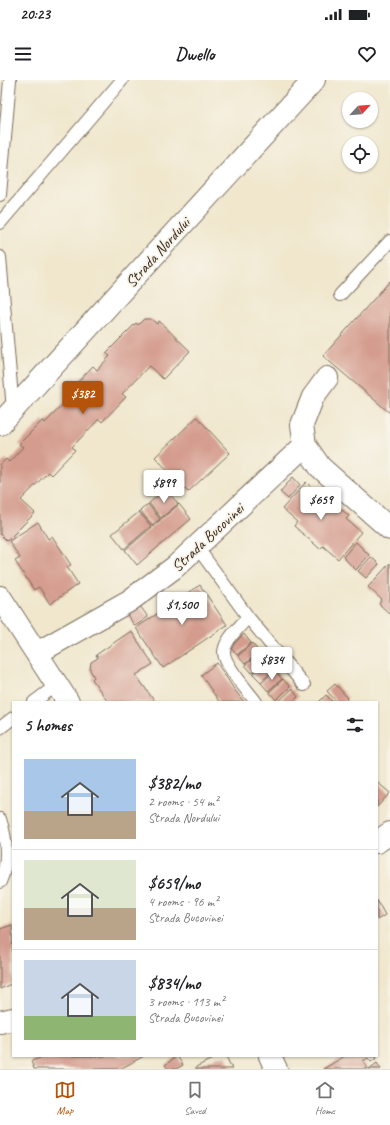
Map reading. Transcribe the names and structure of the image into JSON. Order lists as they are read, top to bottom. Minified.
{"streets":{"street":["Strada Nordului","Strada Bucovinei"]},"north":"top right","page":{"status":"20:23","header":"Dwello","price":["$382","$899","$659","$1,500","$834"],"heading":"5 homes","list":[{"name":"$382/mo","note":"2 rooms · 54 m² · Strada Nordului"},{"name":"$659/mo","note":"4 rooms · 96 m² · Strada Bucovinei"},{"name":"$834/mo","note":"3 rooms · 113 m² · Strada Bucovinei"}],"tabs":["Map","Saved","Home"]}}
